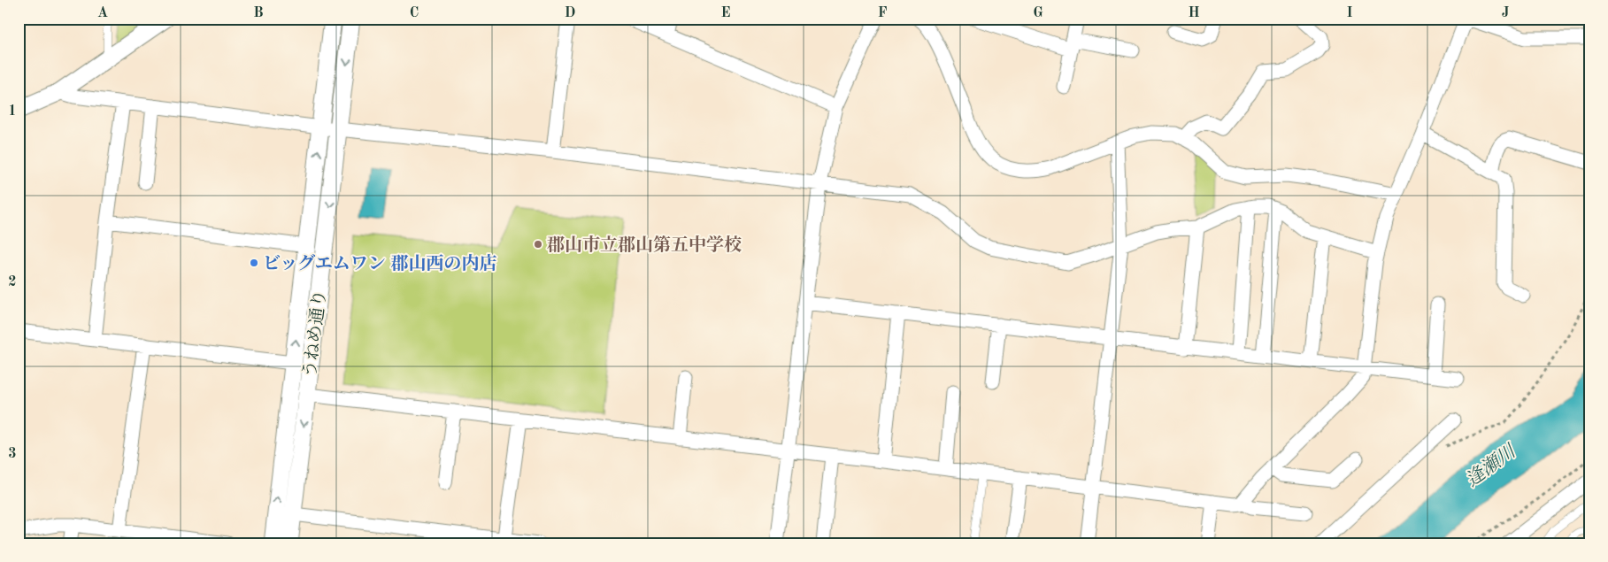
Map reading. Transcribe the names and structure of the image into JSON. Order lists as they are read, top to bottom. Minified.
{"streets":{"street":["うねめ通り"]},"water":["逢瀬川"],"places":["郡山市立郡山第五中学校","ビッグエムワン 郡山西の内店"],"grid":{"columns":["A","B","C","D","E","F","G","H","I","J"],"rows":["1","2","3"]}}
